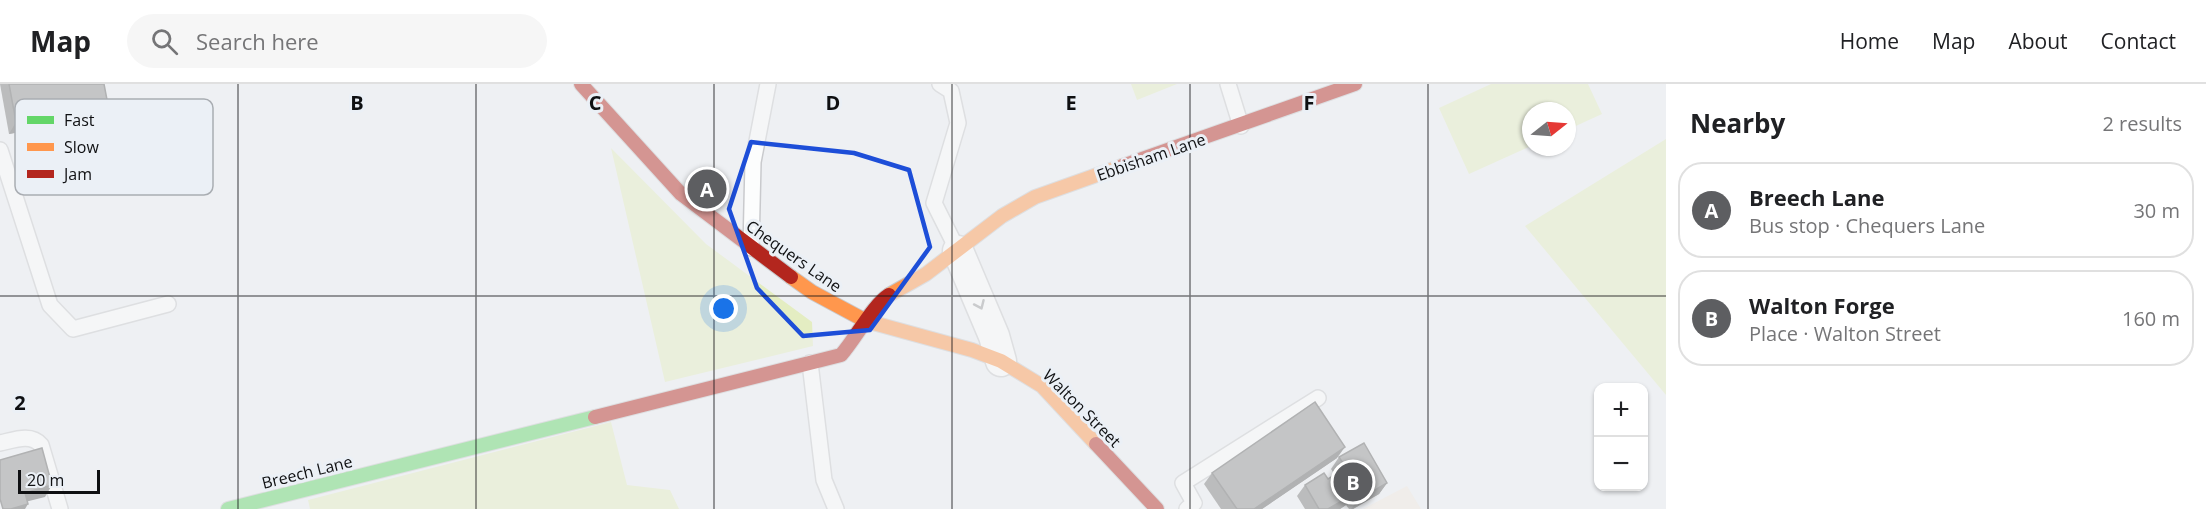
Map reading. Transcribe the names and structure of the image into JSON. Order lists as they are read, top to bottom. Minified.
{"streets":{"street":["Ebbisham Lane","Chequers Lane","Walton Street","Breech Lane"]},"crossings":[["Ebbisham Lane","Chequers Lane"],["Ebbisham Lane","Walton Street"],["Ebbisham Lane","Breech Lane"],["Chequers Lane","Walton Street"],["Chequers Lane","Breech Lane"],["Walton Street","Breech Lane"]],"legend":["Fast","Slow","Jam"],"scale_bar":"20 m","north":"right","page":{"header":"Map","search":"Search here","nav":["Home","Map","About","Contact"],"heading":["Nearby","2 results"],"list":[{"mark":"A","name":"Breech Lane","note":"Bus stop · Chequers Lane","value":"30 m"},{"mark":"B","name":"Walton Forge","note":"Place · Walton Street","value":"160 m"}],"pins":["A","B"],"map_buttons":["+","−"],"scale":"20 m"},"grid":{"columns":["B","C","D","E","F"],"rows":["2"]}}
